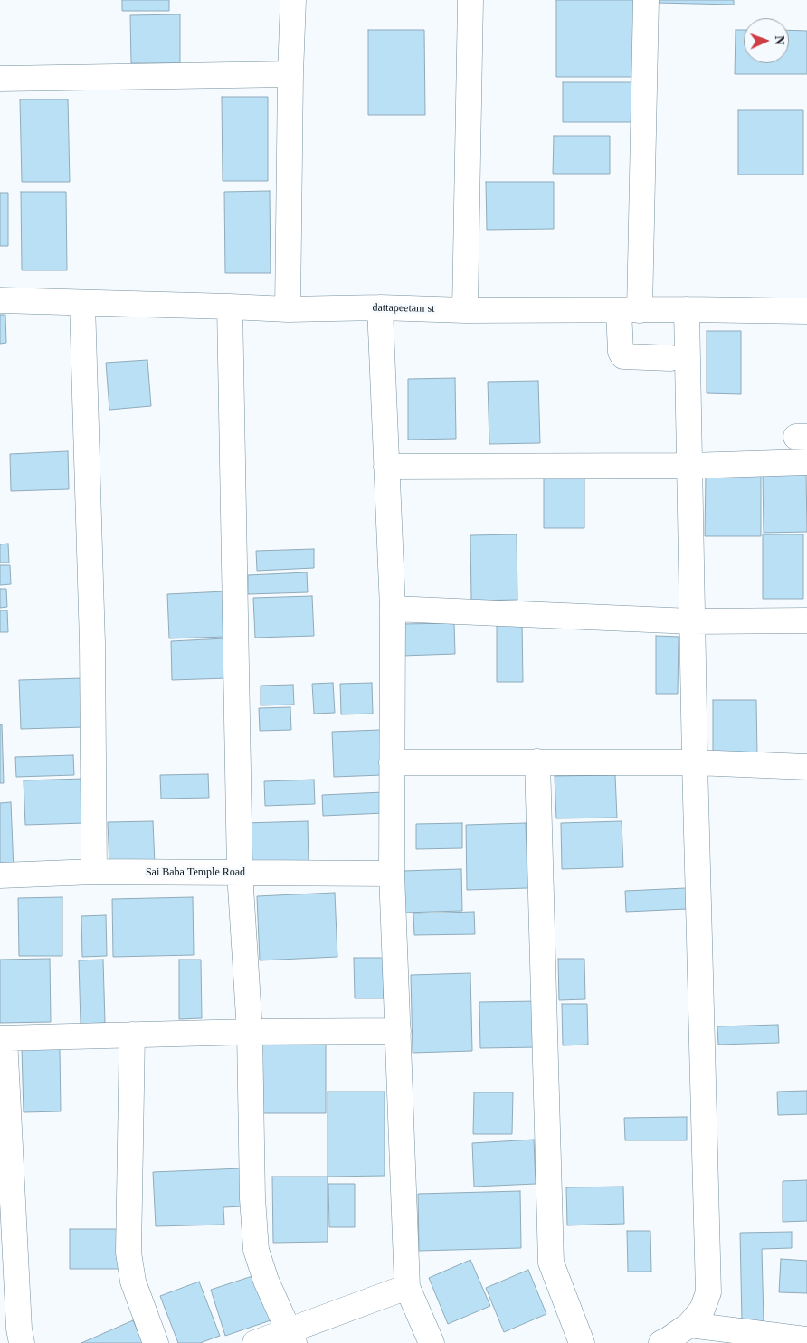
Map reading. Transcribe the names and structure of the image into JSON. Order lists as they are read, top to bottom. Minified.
{"streets":{"street":["dattapeetam st","Sai Baba Temple Road"]},"north":"right"}
